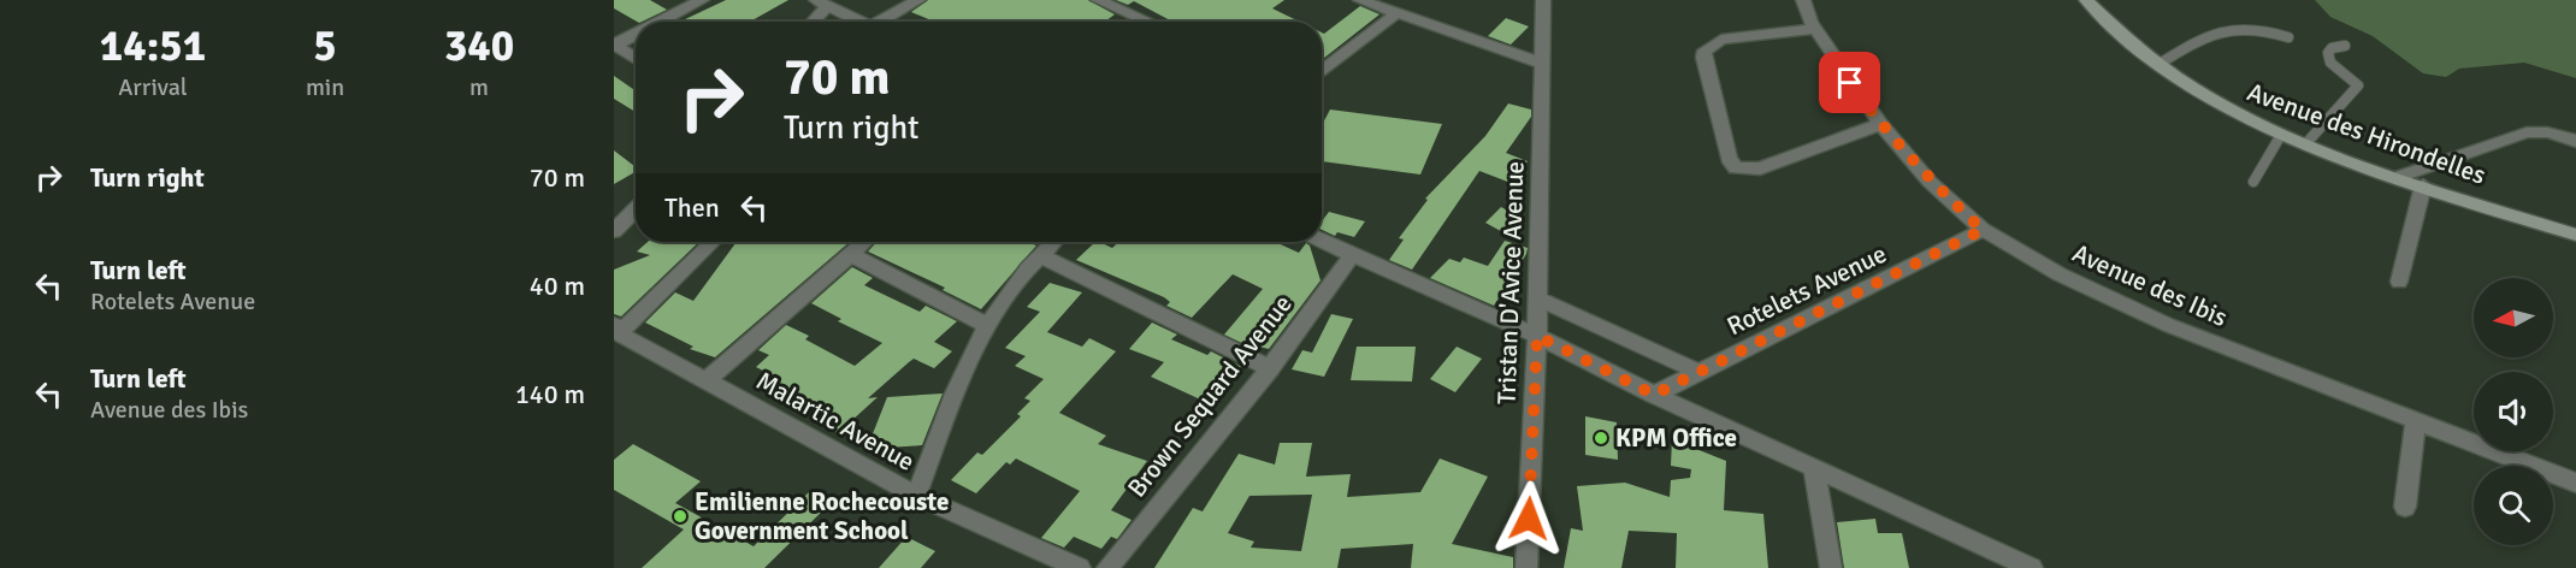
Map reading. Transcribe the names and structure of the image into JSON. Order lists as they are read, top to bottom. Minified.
{"streets":{"main road":["Avenue des Hirondelles"],"street":["Tristan D'Avice Avenue","Avenue des Ibis","Rotelets Avenue","Brown Sequard Avenue","Malartic Avenue"]},"crossings":[["Avenue des Ibis","Rotelets Avenue"]],"places":["KPM Office","Emilienne Rochecouste Government School"],"north":"left","page":{"eta":["14:51","Arrival","5","min","340","m"],"turn":["70 m","Turn right"],"list":[{"name":"Turn right","value":"70 m"},{"name":"Turn left","note":"Rotelets Avenue","value":"40 m"},{"name":"Turn left","note":"Avenue des Ibis","value":"140 m"}],"then":"Then"}}
